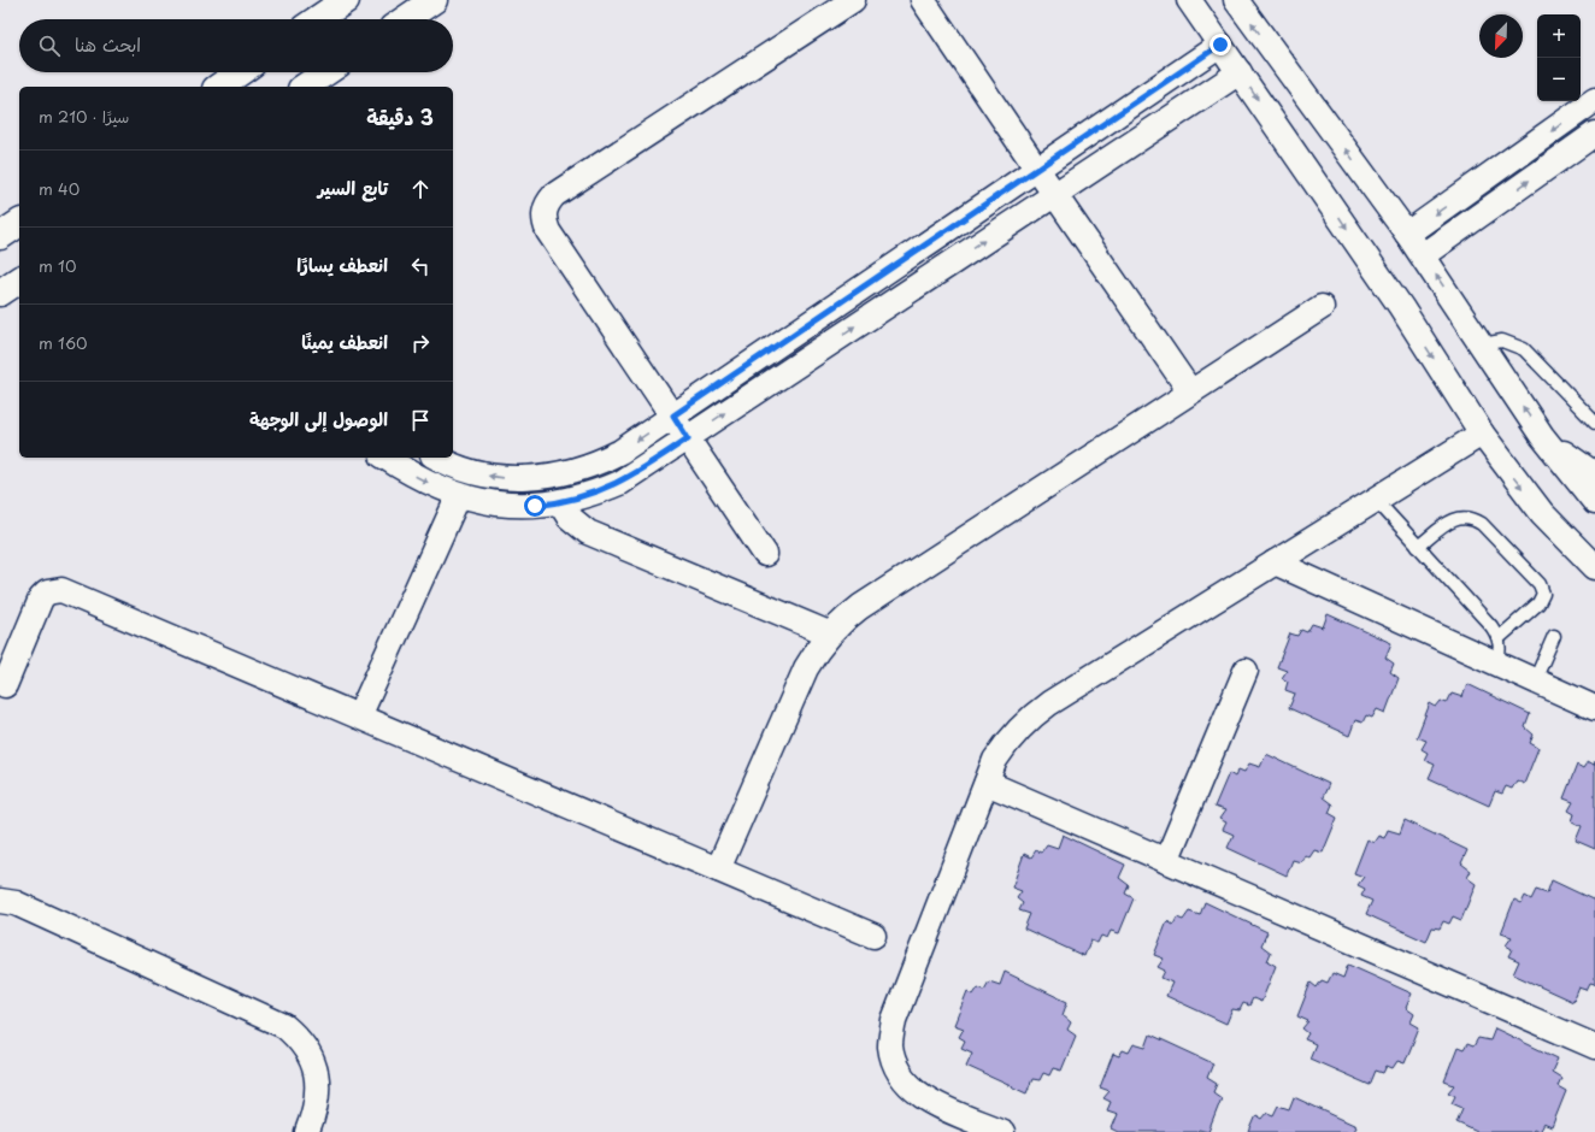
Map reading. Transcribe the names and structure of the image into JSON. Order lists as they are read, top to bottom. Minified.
{"north":"bottom left","page":{"map_buttons":["+","−"],"search":"ابحث هنا","heading":["3 دقيقة","سيرًا · 210 m"],"list":[["تابع السير","40 m"],["انعطف يسارًا","10 m"],["انعطف يمينًا","160 m"],"الوصول إلى الوجهة"]}}
